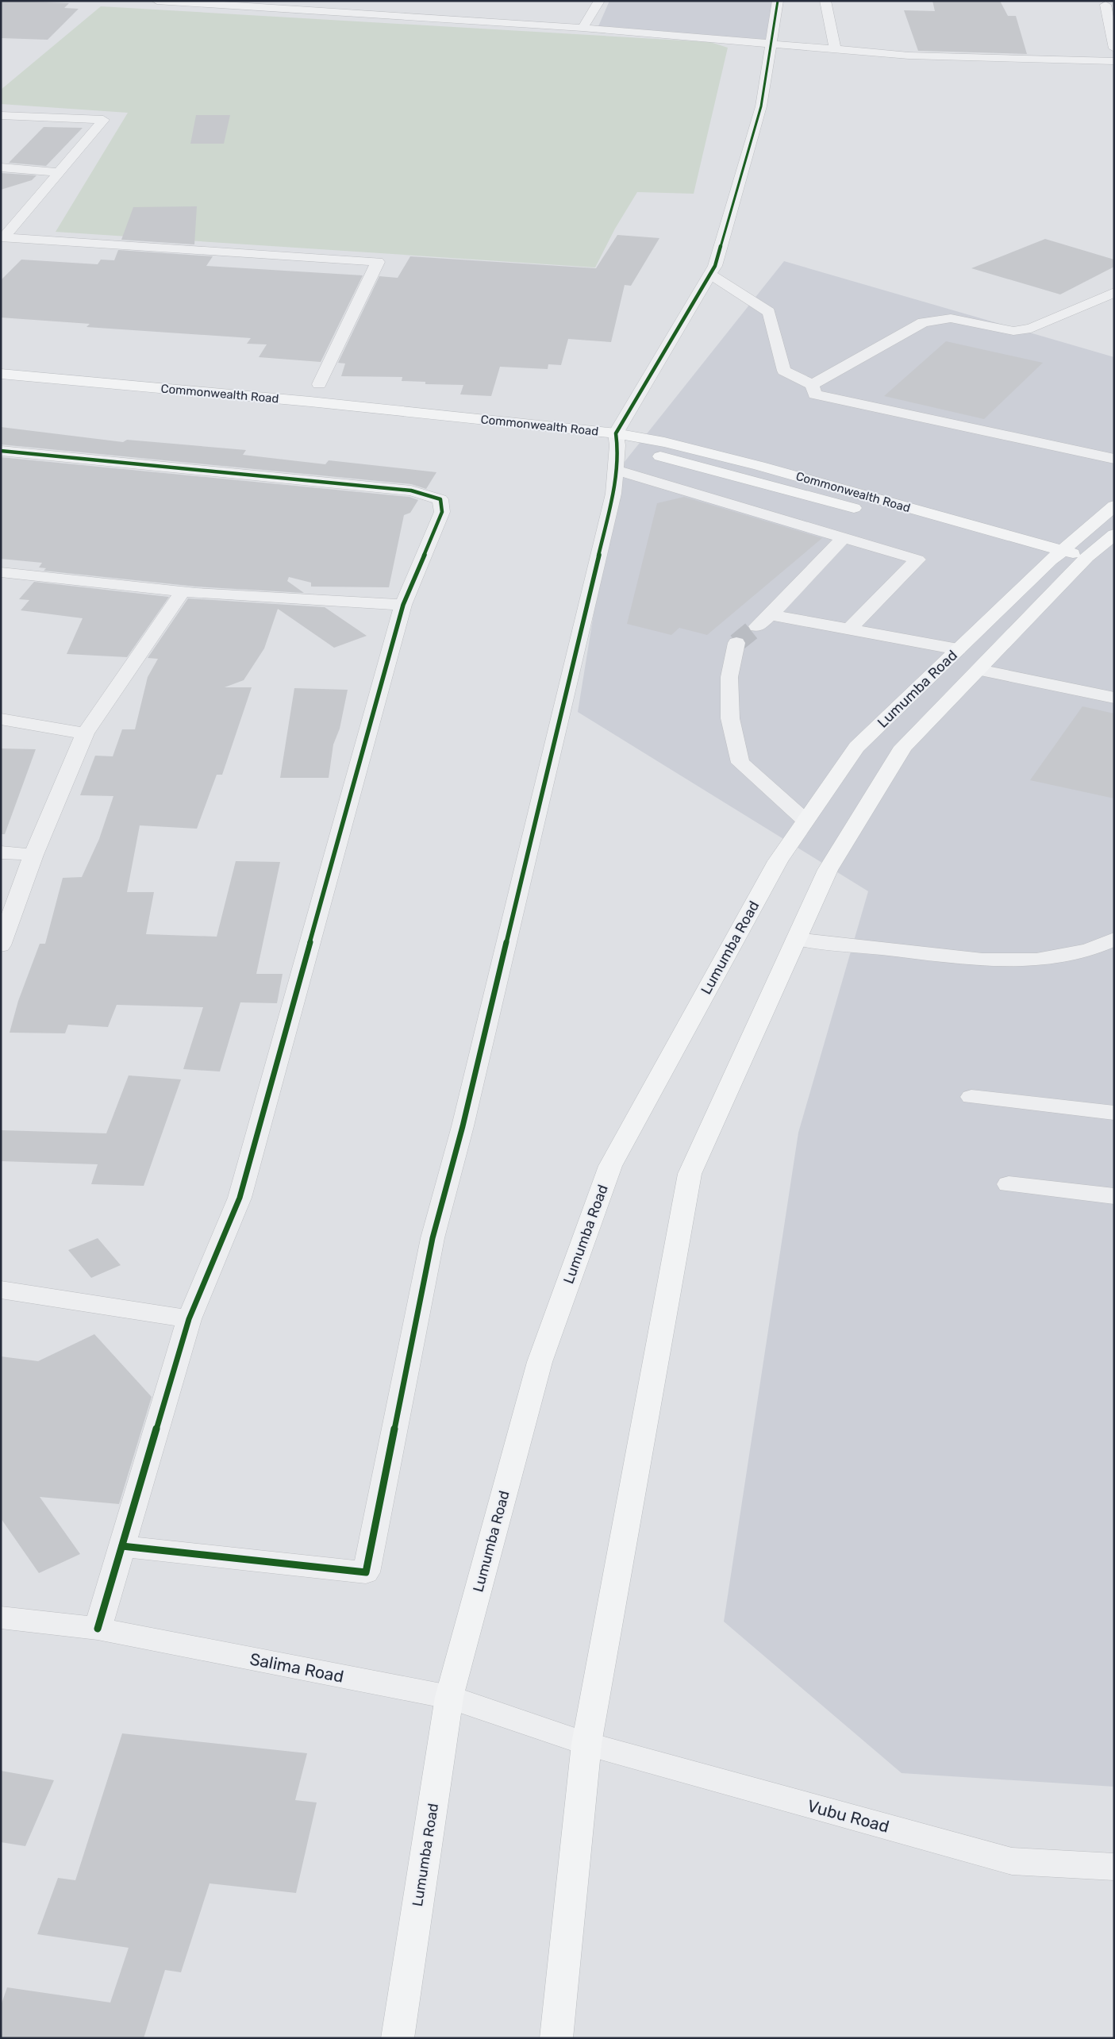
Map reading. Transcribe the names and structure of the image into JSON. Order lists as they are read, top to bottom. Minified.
{"streets":{"main road":["Commonwealth Road","Lumumba Road"],"street":["Salima Road","Vubu Road"]},"crossings":[["Commonwealth Road","Lumumba Road"],["Lumumba Road","Salima Road"],["Lumumba Road","Vubu Road"],["Salima Road","Vubu Road"]]}
